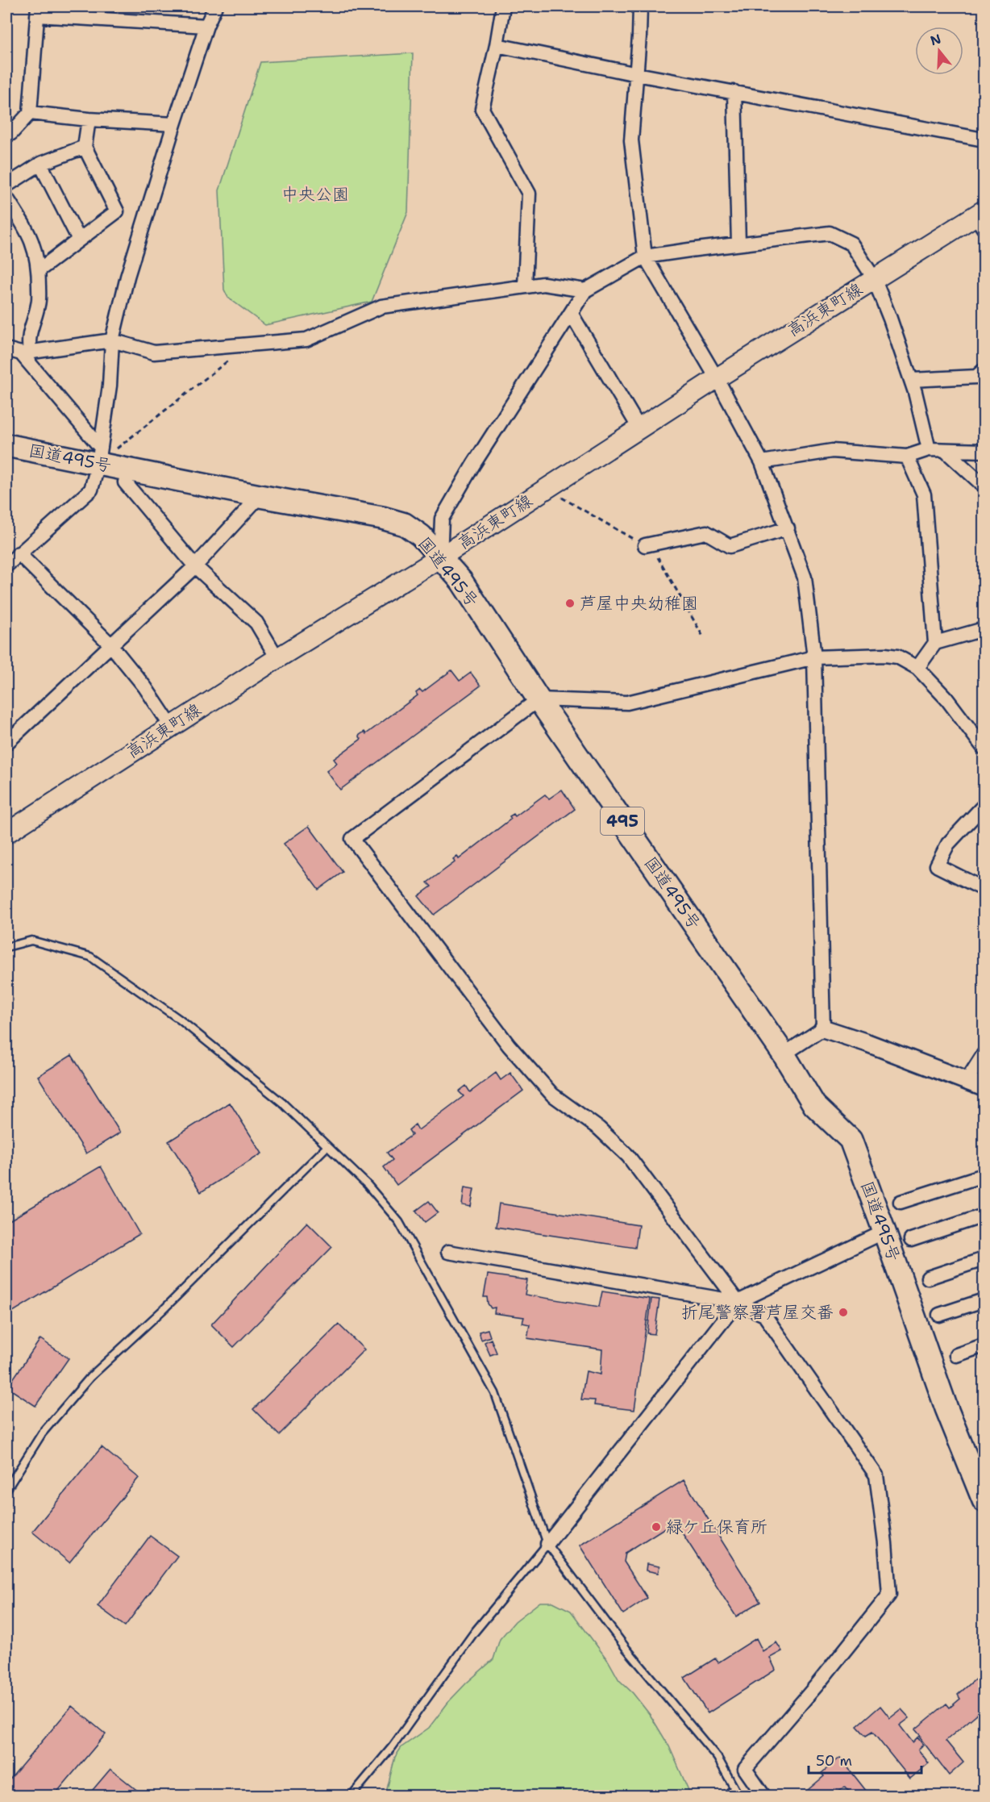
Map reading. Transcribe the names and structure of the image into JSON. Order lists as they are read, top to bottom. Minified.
{"streets":{"highway":["国道495号","495"],"main road":["高浜東町線"]},"crossings":[["高浜東町線","国道495号"]],"parks":["中央公園"],"places":["芦屋中央幼稚園","折尾警察署芦屋交番","緑ケ丘保育所"],"scale_bar":"50 m","north":"top"}
